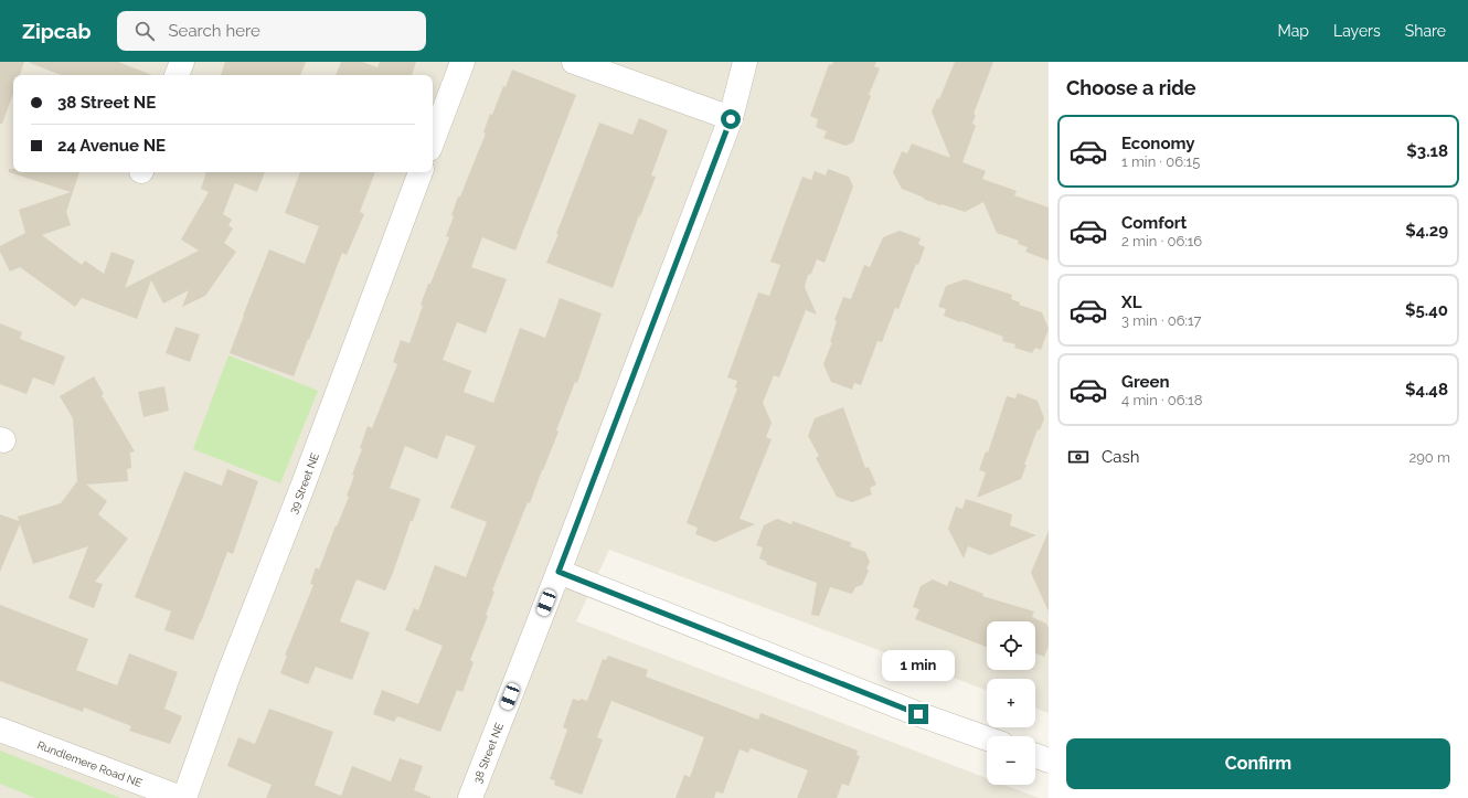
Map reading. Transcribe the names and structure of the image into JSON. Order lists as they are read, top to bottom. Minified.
{"streets":{"street":["39 Street NE","38 Street NE","Rundlemere Road NE"]},"page":{"header":"Zipcab","search":"Search here","nav":["Map","Layers","Share"],"heading":"Choose a ride","banner":["38 Street NE","24 Avenue NE"],"list":[{"name":"Economy","note":"1 min · 06:15","value":"$3.18"},{"name":"Comfort","note":"2 min · 06:16","value":"$4.29"},{"name":"XL","note":"3 min · 06:17","value":"$5.40"},{"name":"Green","note":"4 min · 06:18","value":"$4.48"}],"pay":["Cash","290 m"],"map_buttons":["+","−"],"bubble":"1 min","buttons":"Confirm"}}
